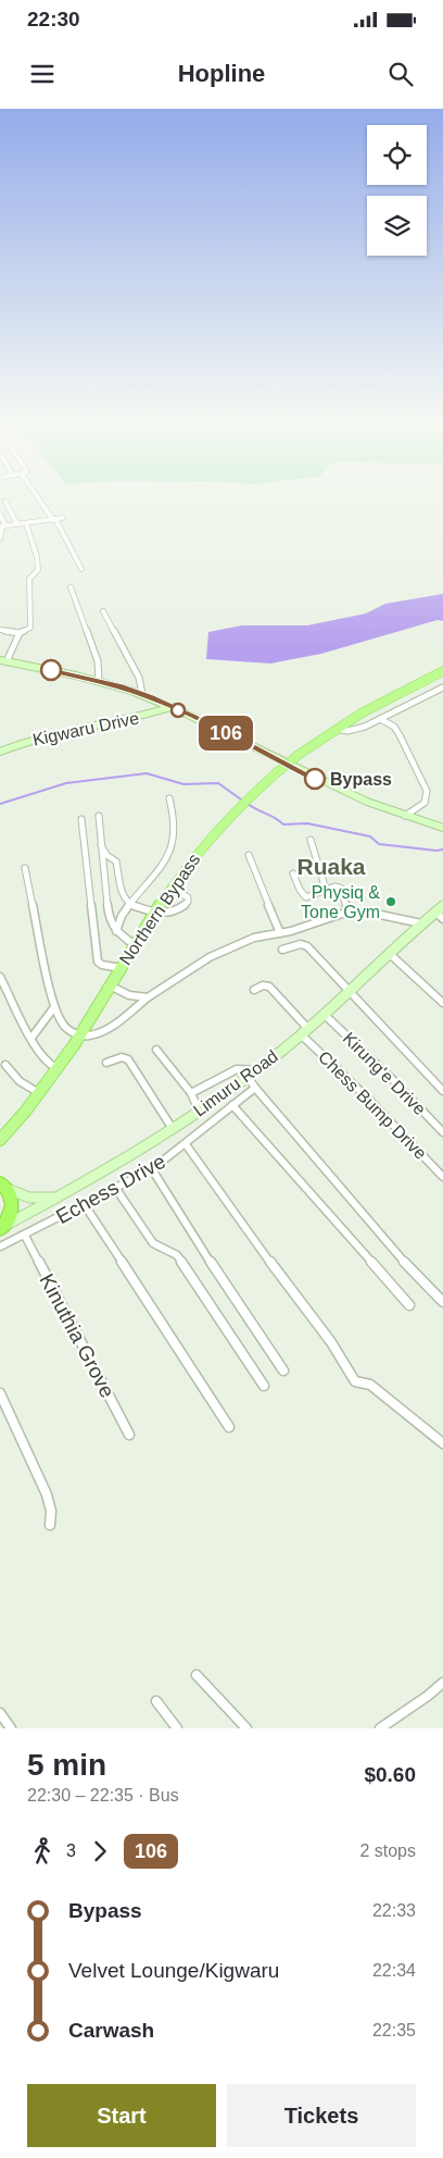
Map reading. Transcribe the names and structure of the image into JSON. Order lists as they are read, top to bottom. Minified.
{"streets":{"main road":["Kigwaru Drive","Northern Bypass","Limuru Road"],"street":["Kirung'e Drive","Chess Bump Drive","Echess Drive","Kinuthia Grove"]},"crossings":[["Kirung'e Drive","Limuru Road"],["Limuru Road","Chess Bump Drive"],["Echess Drive","Kinuthia Grove"]],"districts":["Ruaka"],"places":["Bypass","Physiq & Tone Gym"],"lines":["bus line 106"],"page":{"status":"22:30","header":"Hopline","on_map":"106","heading":["5 min","22:30 – 22:35 · Bus","$0.60"],"legs":["3","106","2 stops"],"list":[{"name":"Bypass","value":"22:33"},{"name":"Velvet Lounge/Kigwaru","value":"22:34"},{"name":"Carwash","value":"22:35"}],"buttons":["Start","Tickets"]}}
